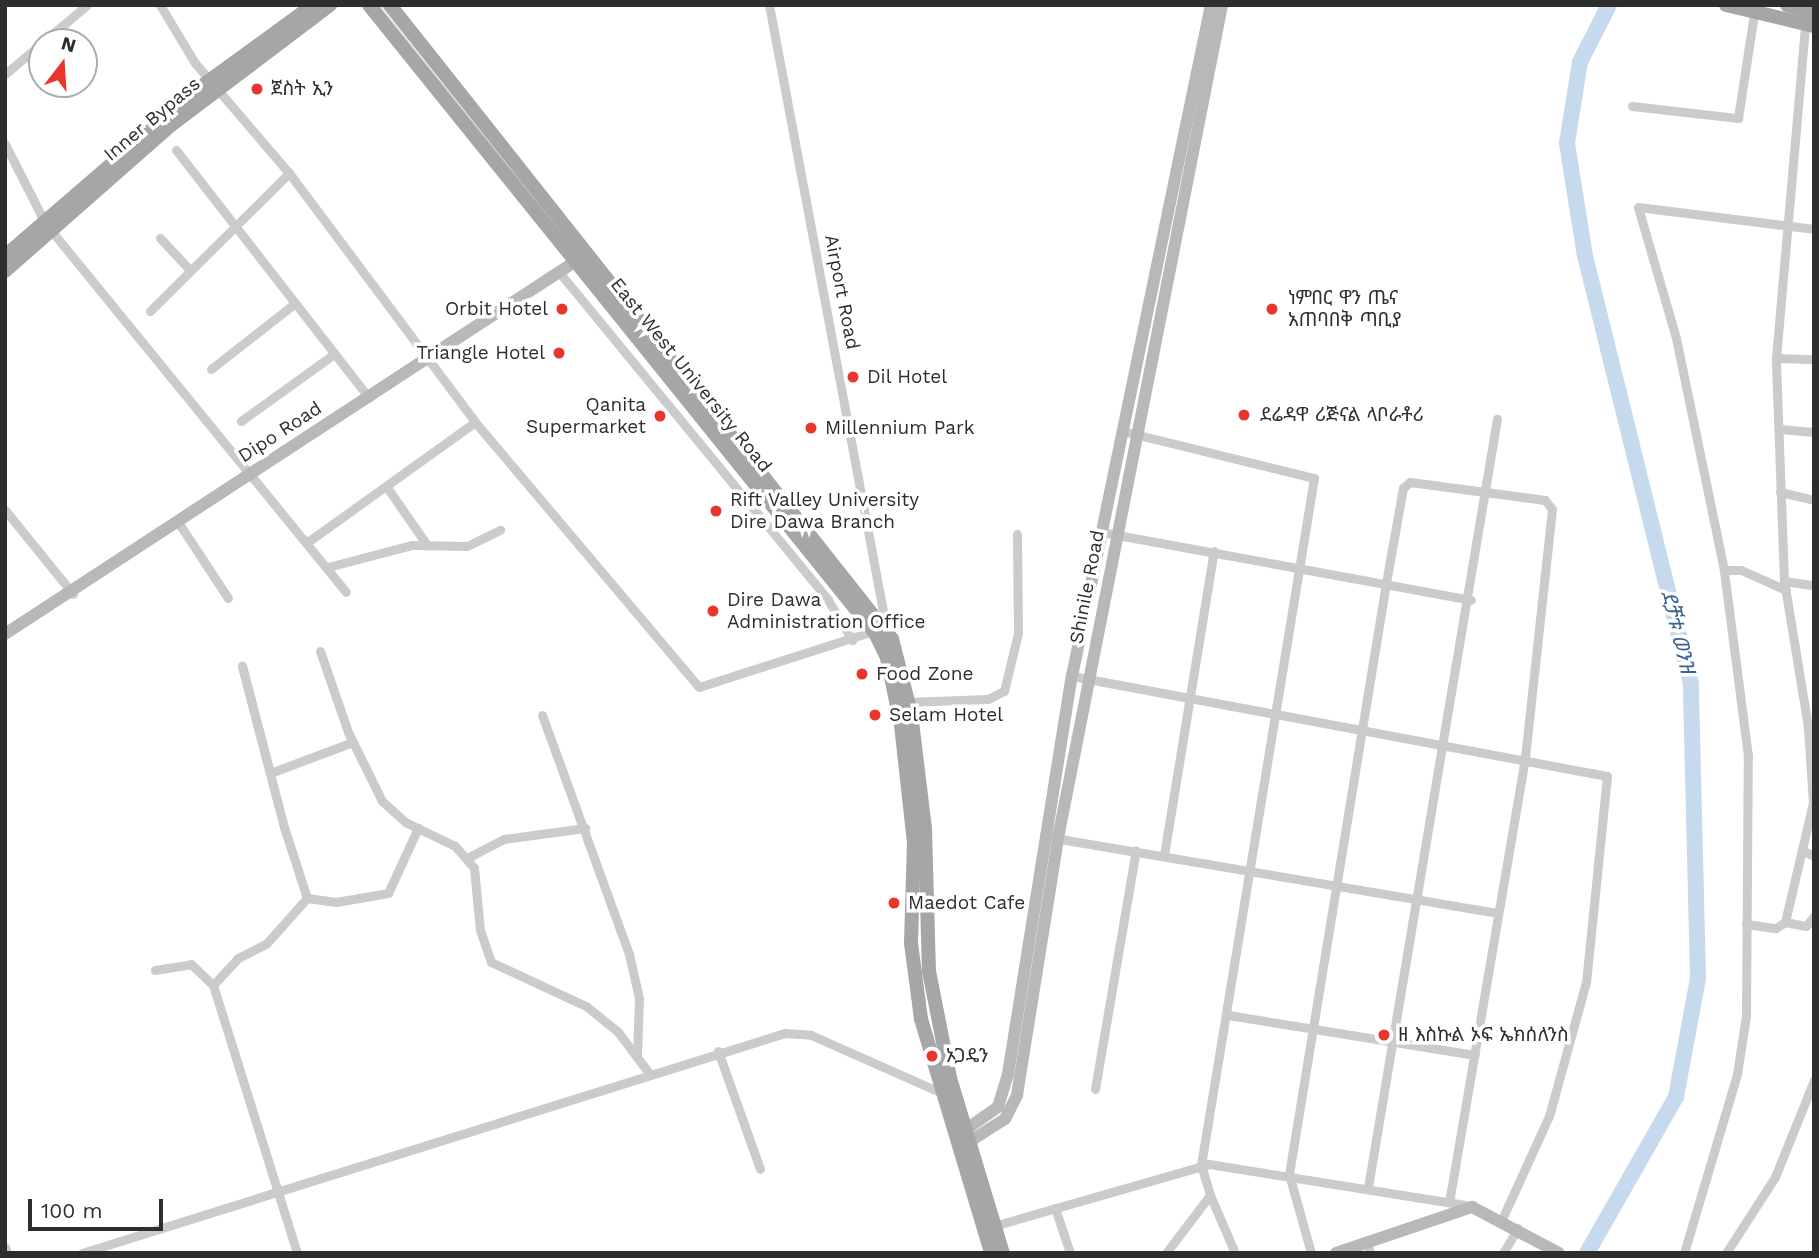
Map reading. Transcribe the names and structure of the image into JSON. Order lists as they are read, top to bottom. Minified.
{"streets":{"main road":["Inner Bypass","East West University Road"],"street":["Airport Road","Dipo Road","Shinile Road"]},"crossings":[["Airport Road","East West University Road"],["East West University Road","Dipo Road"],["East West University Road","Shinile Road"]],"water":["ደቻቱ ወንዝ"],"places":["ጀስት ኢን","Orbit Hotel","ነምበር ዋን ጤና አጠባበቅ ጣቢያ","Triangle Hotel","Dil Hotel","ደሬዳዋ ሪጅናል ላቦራቶሪ","Qanita Supermarket","Millennium Park","Rift Valley University Dire Dawa Branch","Dire Dawa Administration Office","Food Zone","Selam Hotel","Maedot Cafe","ዘ እስኩል ኦፍ ኤክሰለንስ","ኦጋዴን"],"scale_bar":"100 m","north":"top"}
